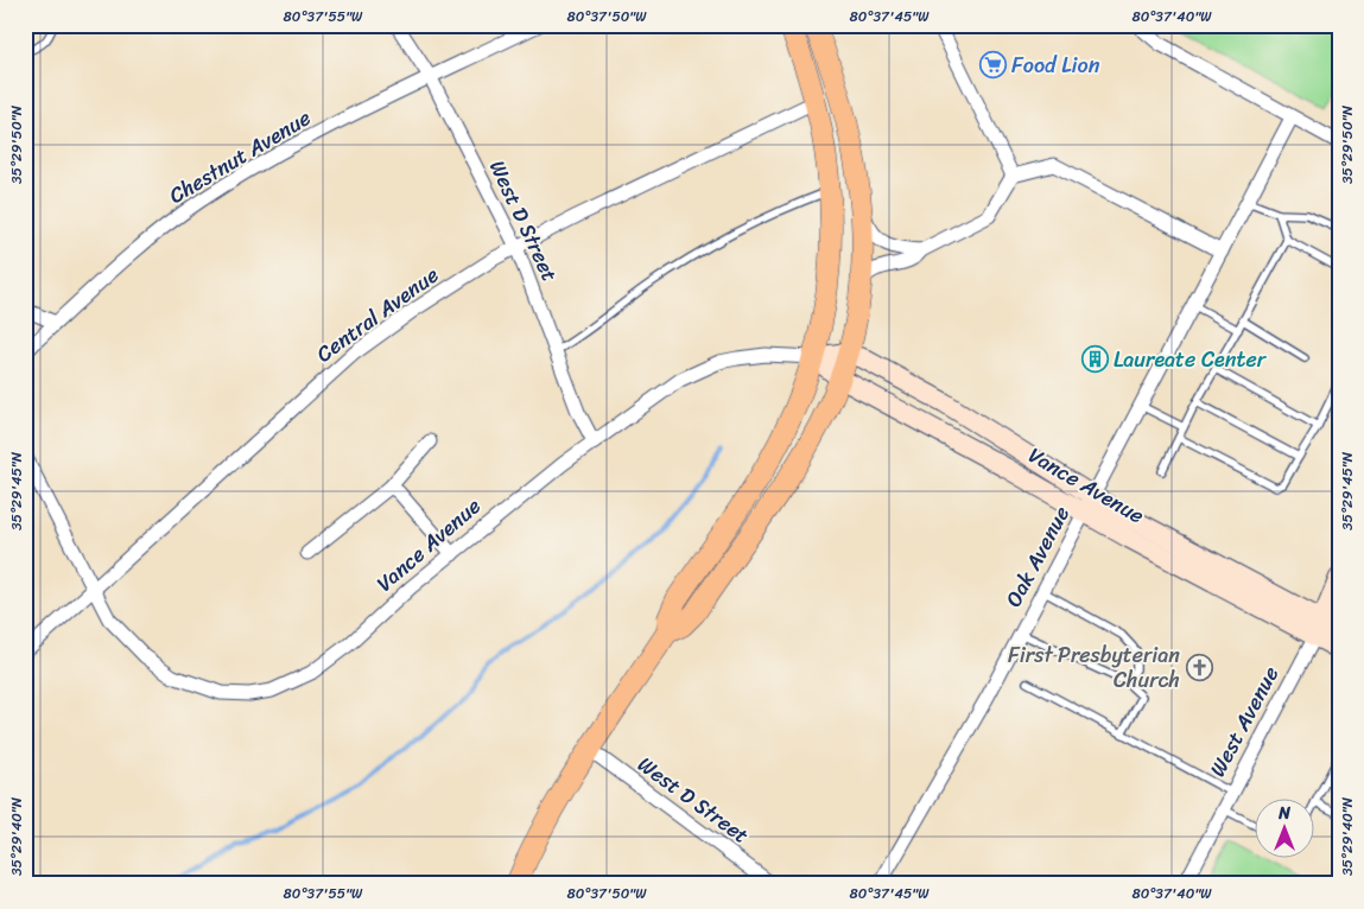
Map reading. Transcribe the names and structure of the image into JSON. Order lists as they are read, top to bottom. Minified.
{"streets":{"street":["Chestnut Avenue","West D Street","Central Avenue","Vance Avenue","Oak Avenue","West Avenue"]},"crossings":[["Chestnut Avenue","West D Street"],["West D Street","Central Avenue"],["West D Street","Vance Avenue"],["Central Avenue","Vance Avenue"],["Vance Avenue","Oak Avenue"],["Vance Avenue","West Avenue"]],"places":{"supermarket":["Food Lion"],"building":["Laureate Center"],"church":["First Presbyterian Church"]},"north":"top","coordinates":["80°37'55\"W","80°37'50\"W","80°37'45\"W","80°37'40\"W","35°29'50\"N","35°29'45\"N","35°29'40\"N"]}
